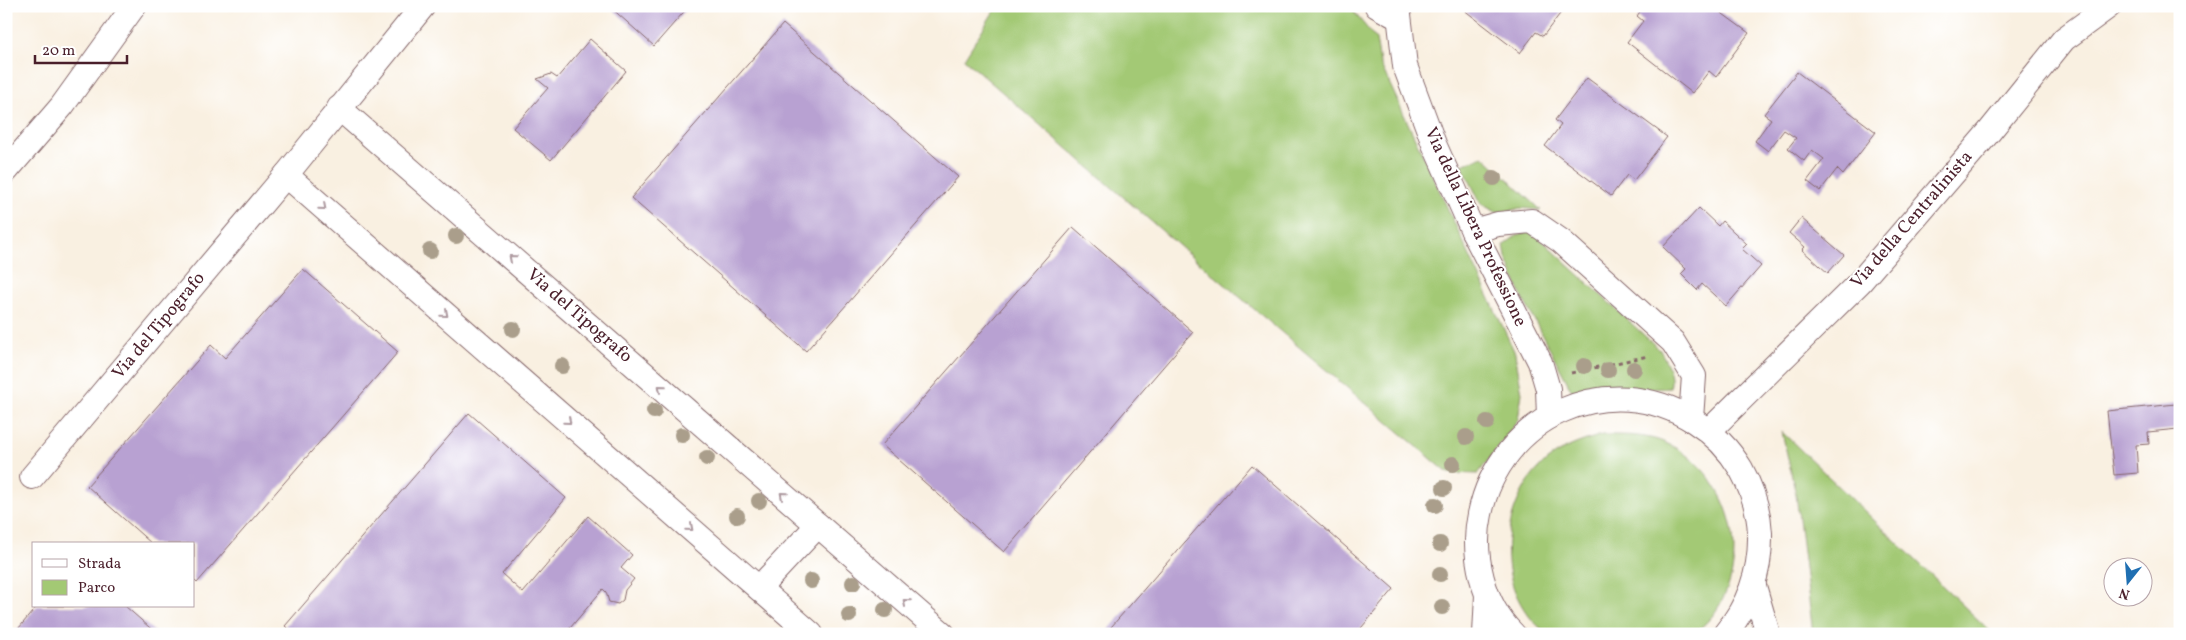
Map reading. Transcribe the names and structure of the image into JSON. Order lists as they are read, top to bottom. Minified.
{"streets":{"street":["Via della Centralinista","Via della Libera Professione","Via del Tipografo"]},"legend":["Strada","Parco"],"scale_bar":"20 m","north":"bottom"}
